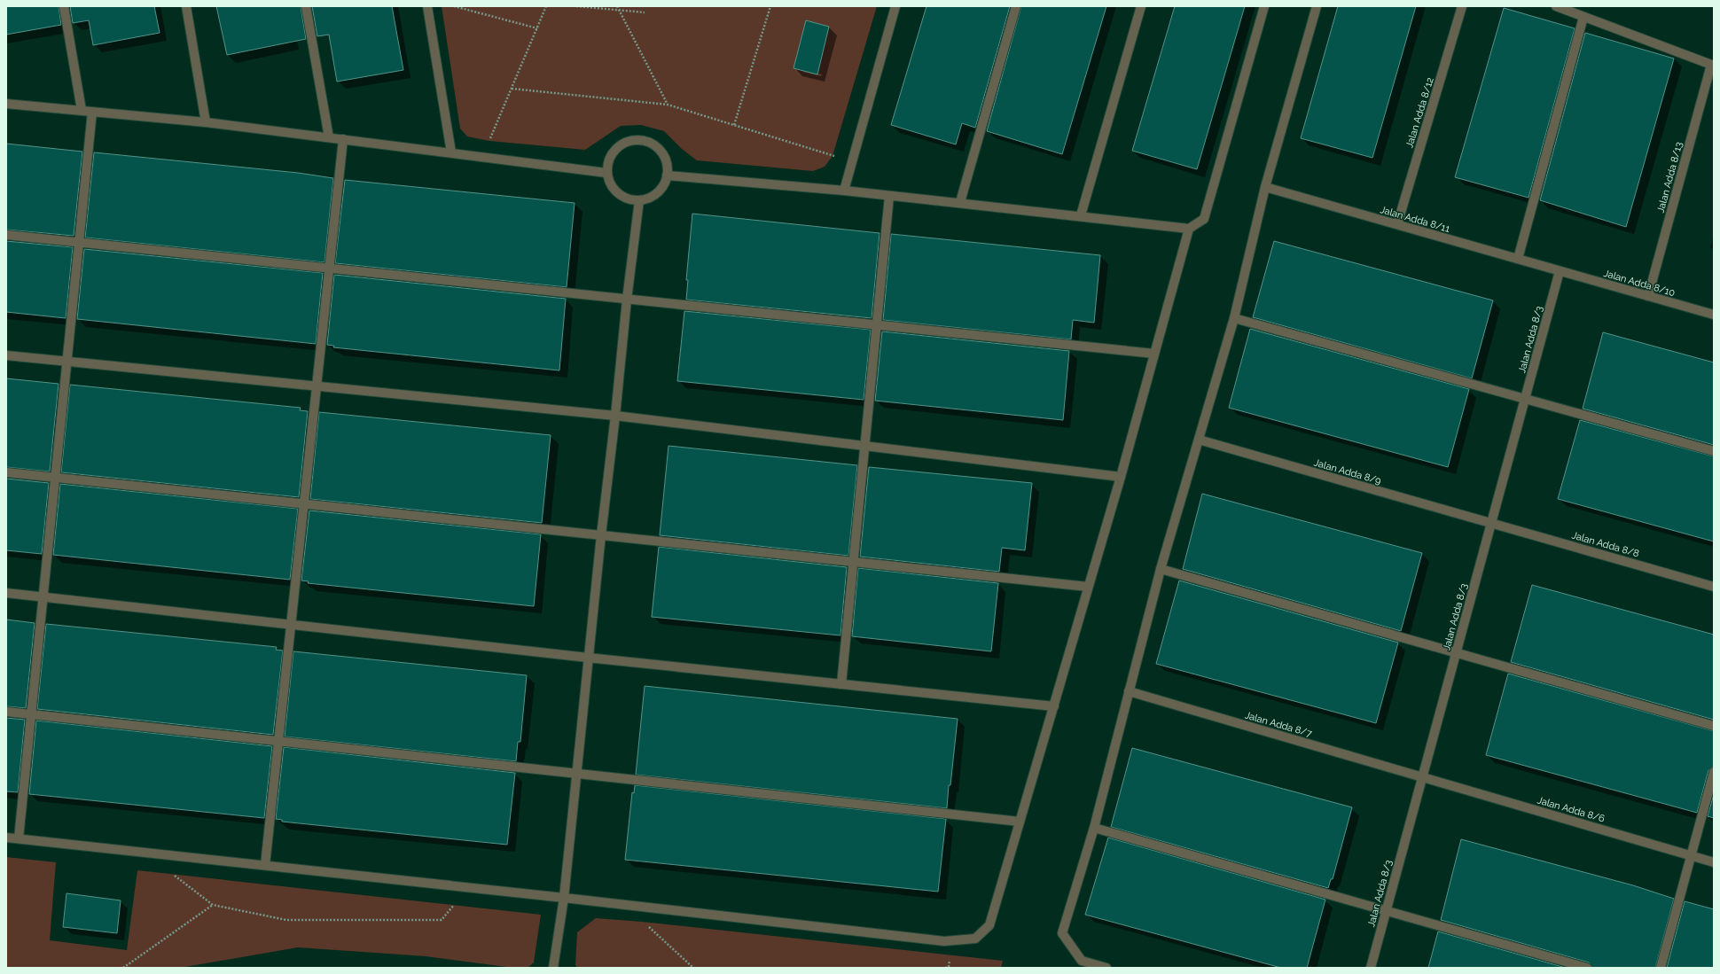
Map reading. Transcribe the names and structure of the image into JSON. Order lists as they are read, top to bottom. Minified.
{"streets":{"street":["Jalan Adda 8/12","Jalan Adda 8/13","Jalan Adda 8/11","Jalan Adda 8/10","Jalan Adda 8/3","Jalan Adda 8/9","Jalan Adda 8/8","Jalan Adda 8/7","Jalan Adda 8/6"]},"crossings":[["Jalan Adda 8/12","Jalan Adda 8/11"],["Jalan Adda 8/13","Jalan Adda 8/10"],["Jalan Adda 8/11","Jalan Adda 8/10"],["Jalan Adda 8/11","Jalan Adda 8/3"],["Jalan Adda 8/10","Jalan Adda 8/3"],["Jalan Adda 8/3","Jalan Adda 8/9"],["Jalan Adda 8/3","Jalan Adda 8/8"],["Jalan Adda 8/3","Jalan Adda 8/7"],["Jalan Adda 8/3","Jalan Adda 8/6"],["Jalan Adda 8/9","Jalan Adda 8/8"],["Jalan Adda 8/7","Jalan Adda 8/6"]]}
